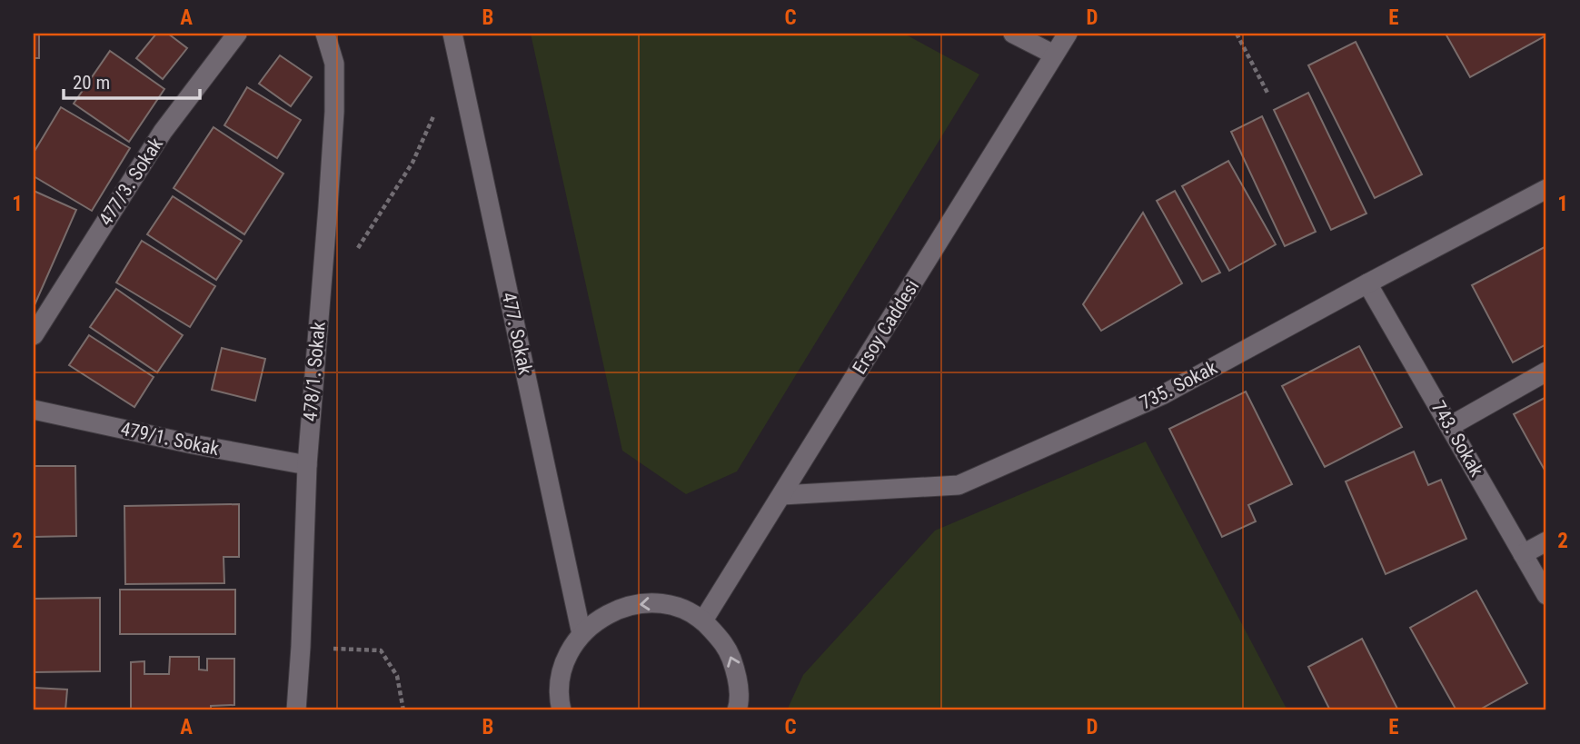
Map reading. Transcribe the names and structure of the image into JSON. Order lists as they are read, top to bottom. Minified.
{"streets":{"street":["477/3. Sokak","Ersoy Caddesi","477. Sokak","478/1. Sokak","735. Sokak","479/1. Sokak","743. Sokak"]},"crossings":[["Ersoy Caddesi","735. Sokak"],["478/1. Sokak","479/1. Sokak"],["735. Sokak","743. Sokak"]],"scale_bar":"20 m","grid":{"columns":["A","B","C","D","E"],"rows":["1","2"]}}
